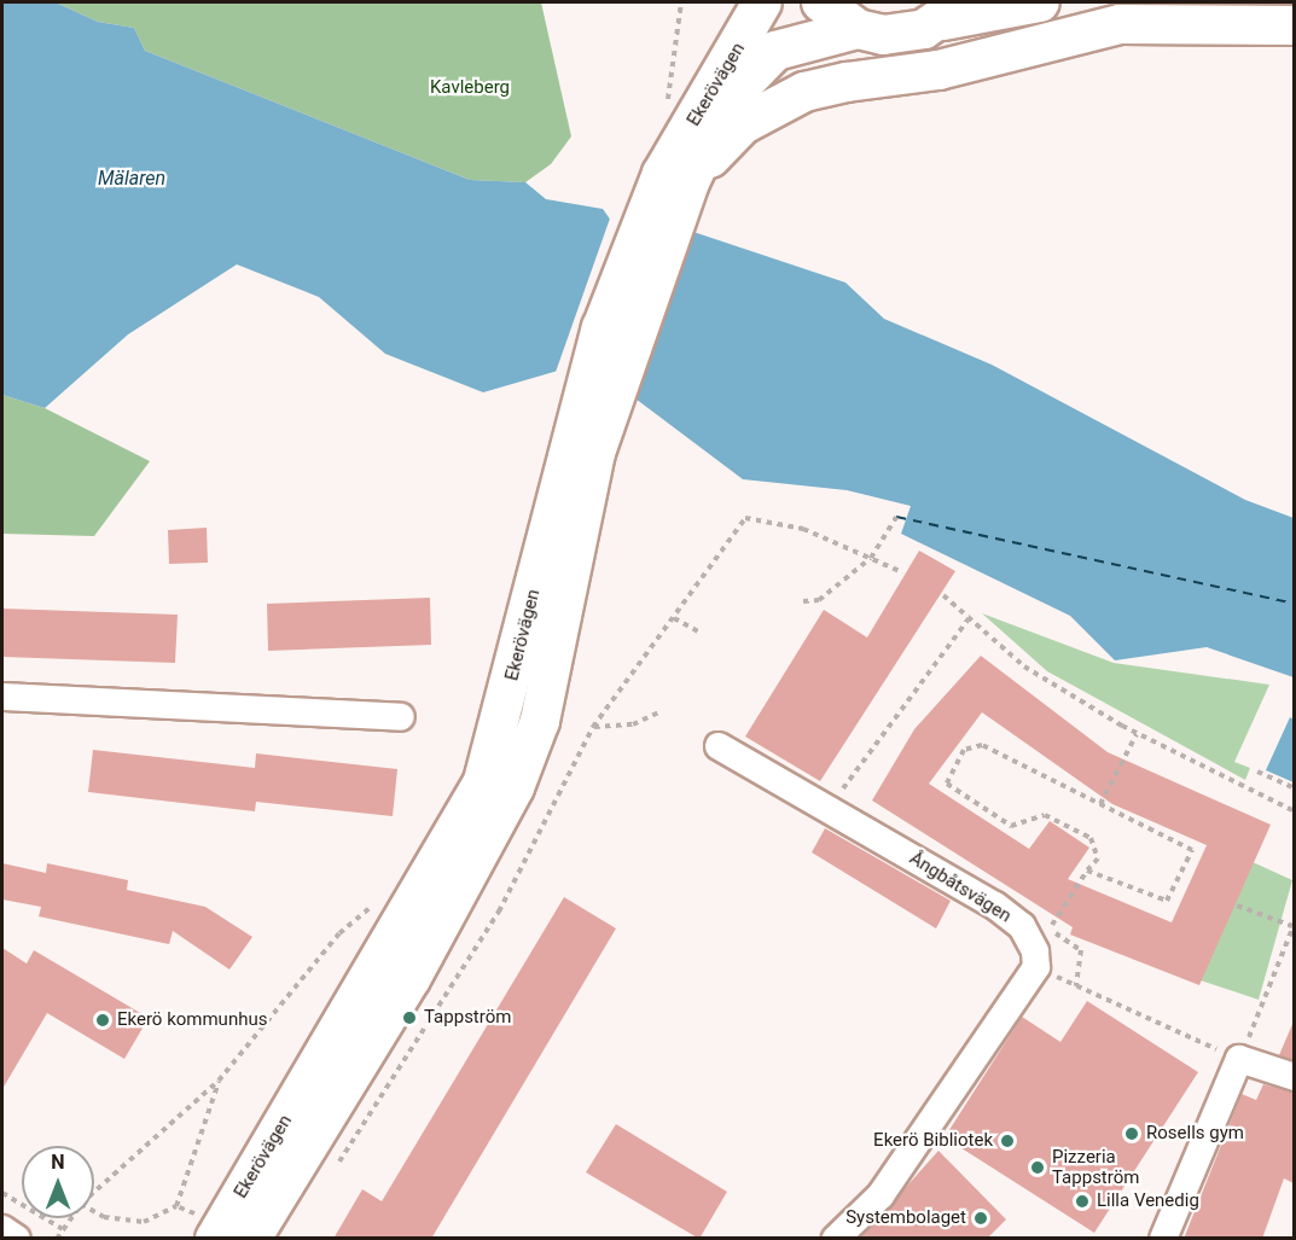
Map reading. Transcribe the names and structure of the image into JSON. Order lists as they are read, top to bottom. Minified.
{"streets":{"main road":["Ekerövägen"],"street":["Ångbåtsvägen"]},"water":["Mälaren"],"parks":["Kavleberg"],"places":["Tappström","Ekerö kommunhus","Rosells gym","Ekerö Bibliotek","Pizzeria Tappström","Lilla Venedig","Systembolaget"],"north":"top"}
